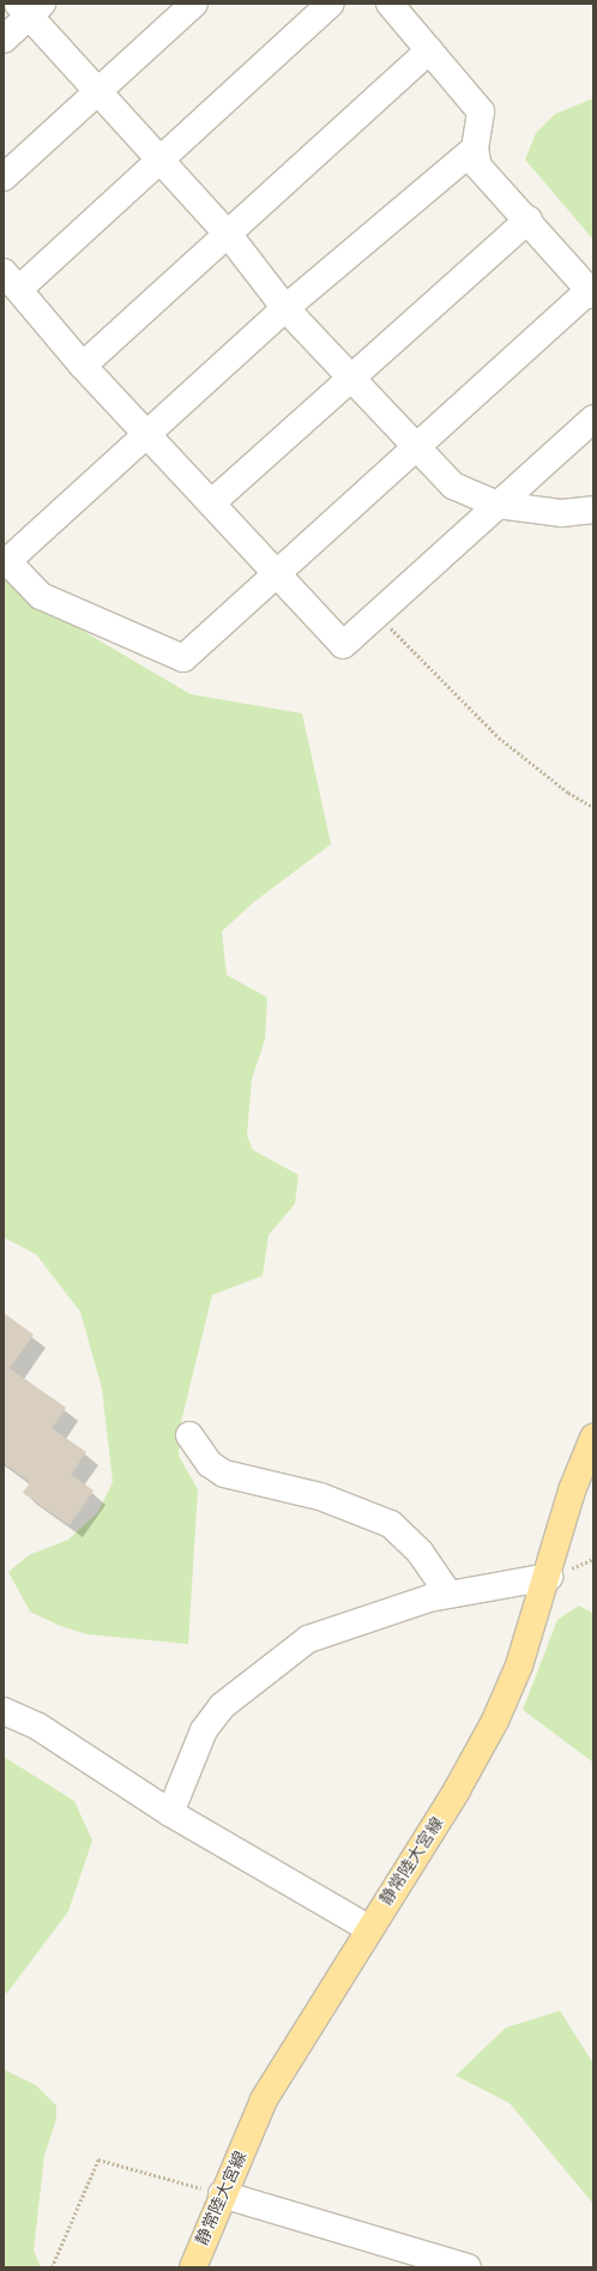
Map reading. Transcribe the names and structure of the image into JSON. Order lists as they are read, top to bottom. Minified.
{"streets":{"main road":["静常陸大宮線"]}}
